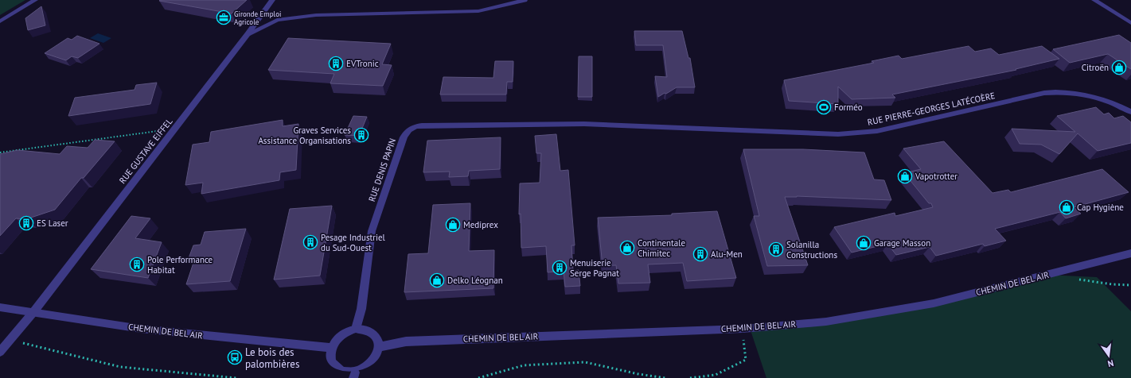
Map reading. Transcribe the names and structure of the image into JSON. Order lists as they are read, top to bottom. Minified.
{"streets":{"street":["RUE PIERRE-GEORGES LATÉCOÈRE","RUE GUSTAVE EIFFEL","RUE DENIS PAPIN","CHEMIN DE BEL AIR"]},"crossings":[["RUE PIERRE-GEORGES LATÉCOÈRE","RUE DENIS PAPIN"],["RUE GUSTAVE EIFFEL","CHEMIN DE BEL AIR"],["RUE DENIS PAPIN","CHEMIN DE BEL AIR"]],"places":{"office":["Gironde Emploi Agricole"],"building":["EVTronic","Graves Services Assistance Organisations","ES Laser","Pesage Industriel du Sud-Ouest","Solanilla Constructions","Alu-Men","Pole Performance Habitat","Menuiserie Serge Pagnat"],"shop":["Citroën","Vapotrotter","Cap Hygiène","Mediprex","Garage Masson","Continentale Chimitec","Delko Léognan"],"sports":["Forméo"],"bus stop":["Le bois des palombières"]},"north":"bottom"}
